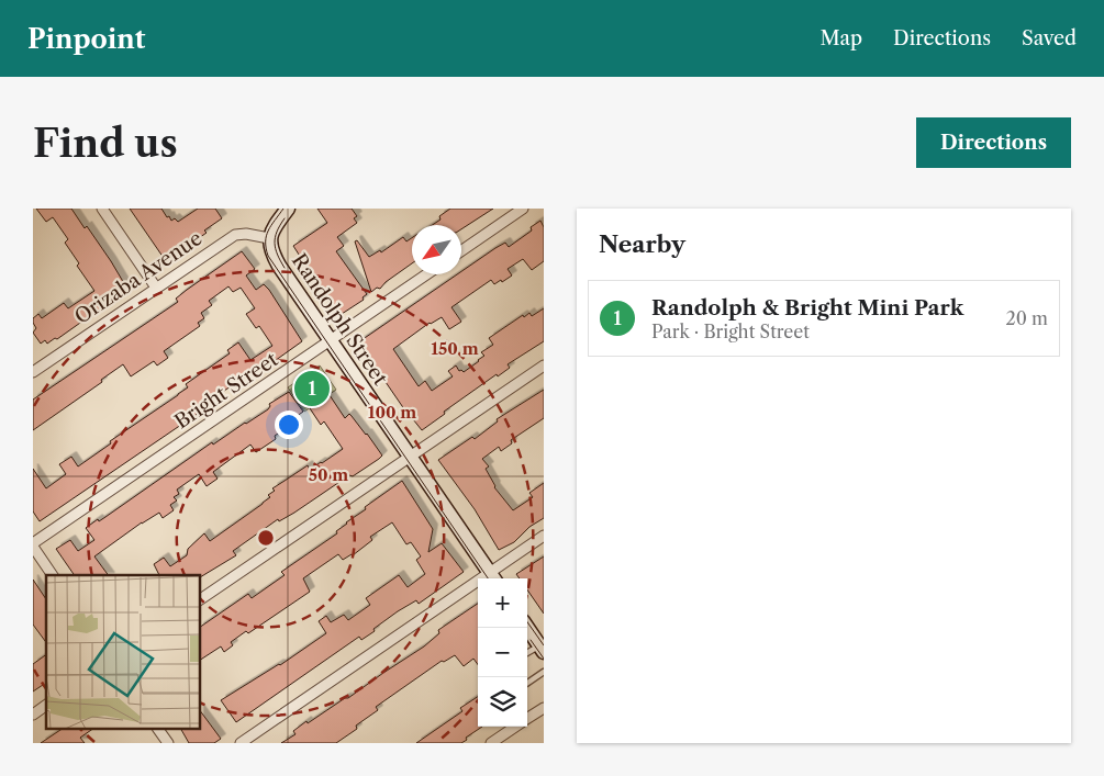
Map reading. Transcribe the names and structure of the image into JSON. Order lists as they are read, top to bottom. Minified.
{"streets":{"street":["Orizaba Avenue","Randolph Street","Bright Street"]},"crossings":[["Orizaba Avenue","Randolph Street"],["Randolph Street","Bright Street"]],"north":"bottom left","page":{"header":"Pinpoint","nav":["Map","Directions","Saved"],"buttons":"Directions","title":"Find us","heading":"Nearby","list":[{"mark":"1","name":"Randolph & Bright Mini Park","note":"Park · Bright Street","value":"20 m"}],"pins":"1","map_buttons":["+","−"]},"rings":["150 m","100 m","50 m"]}
